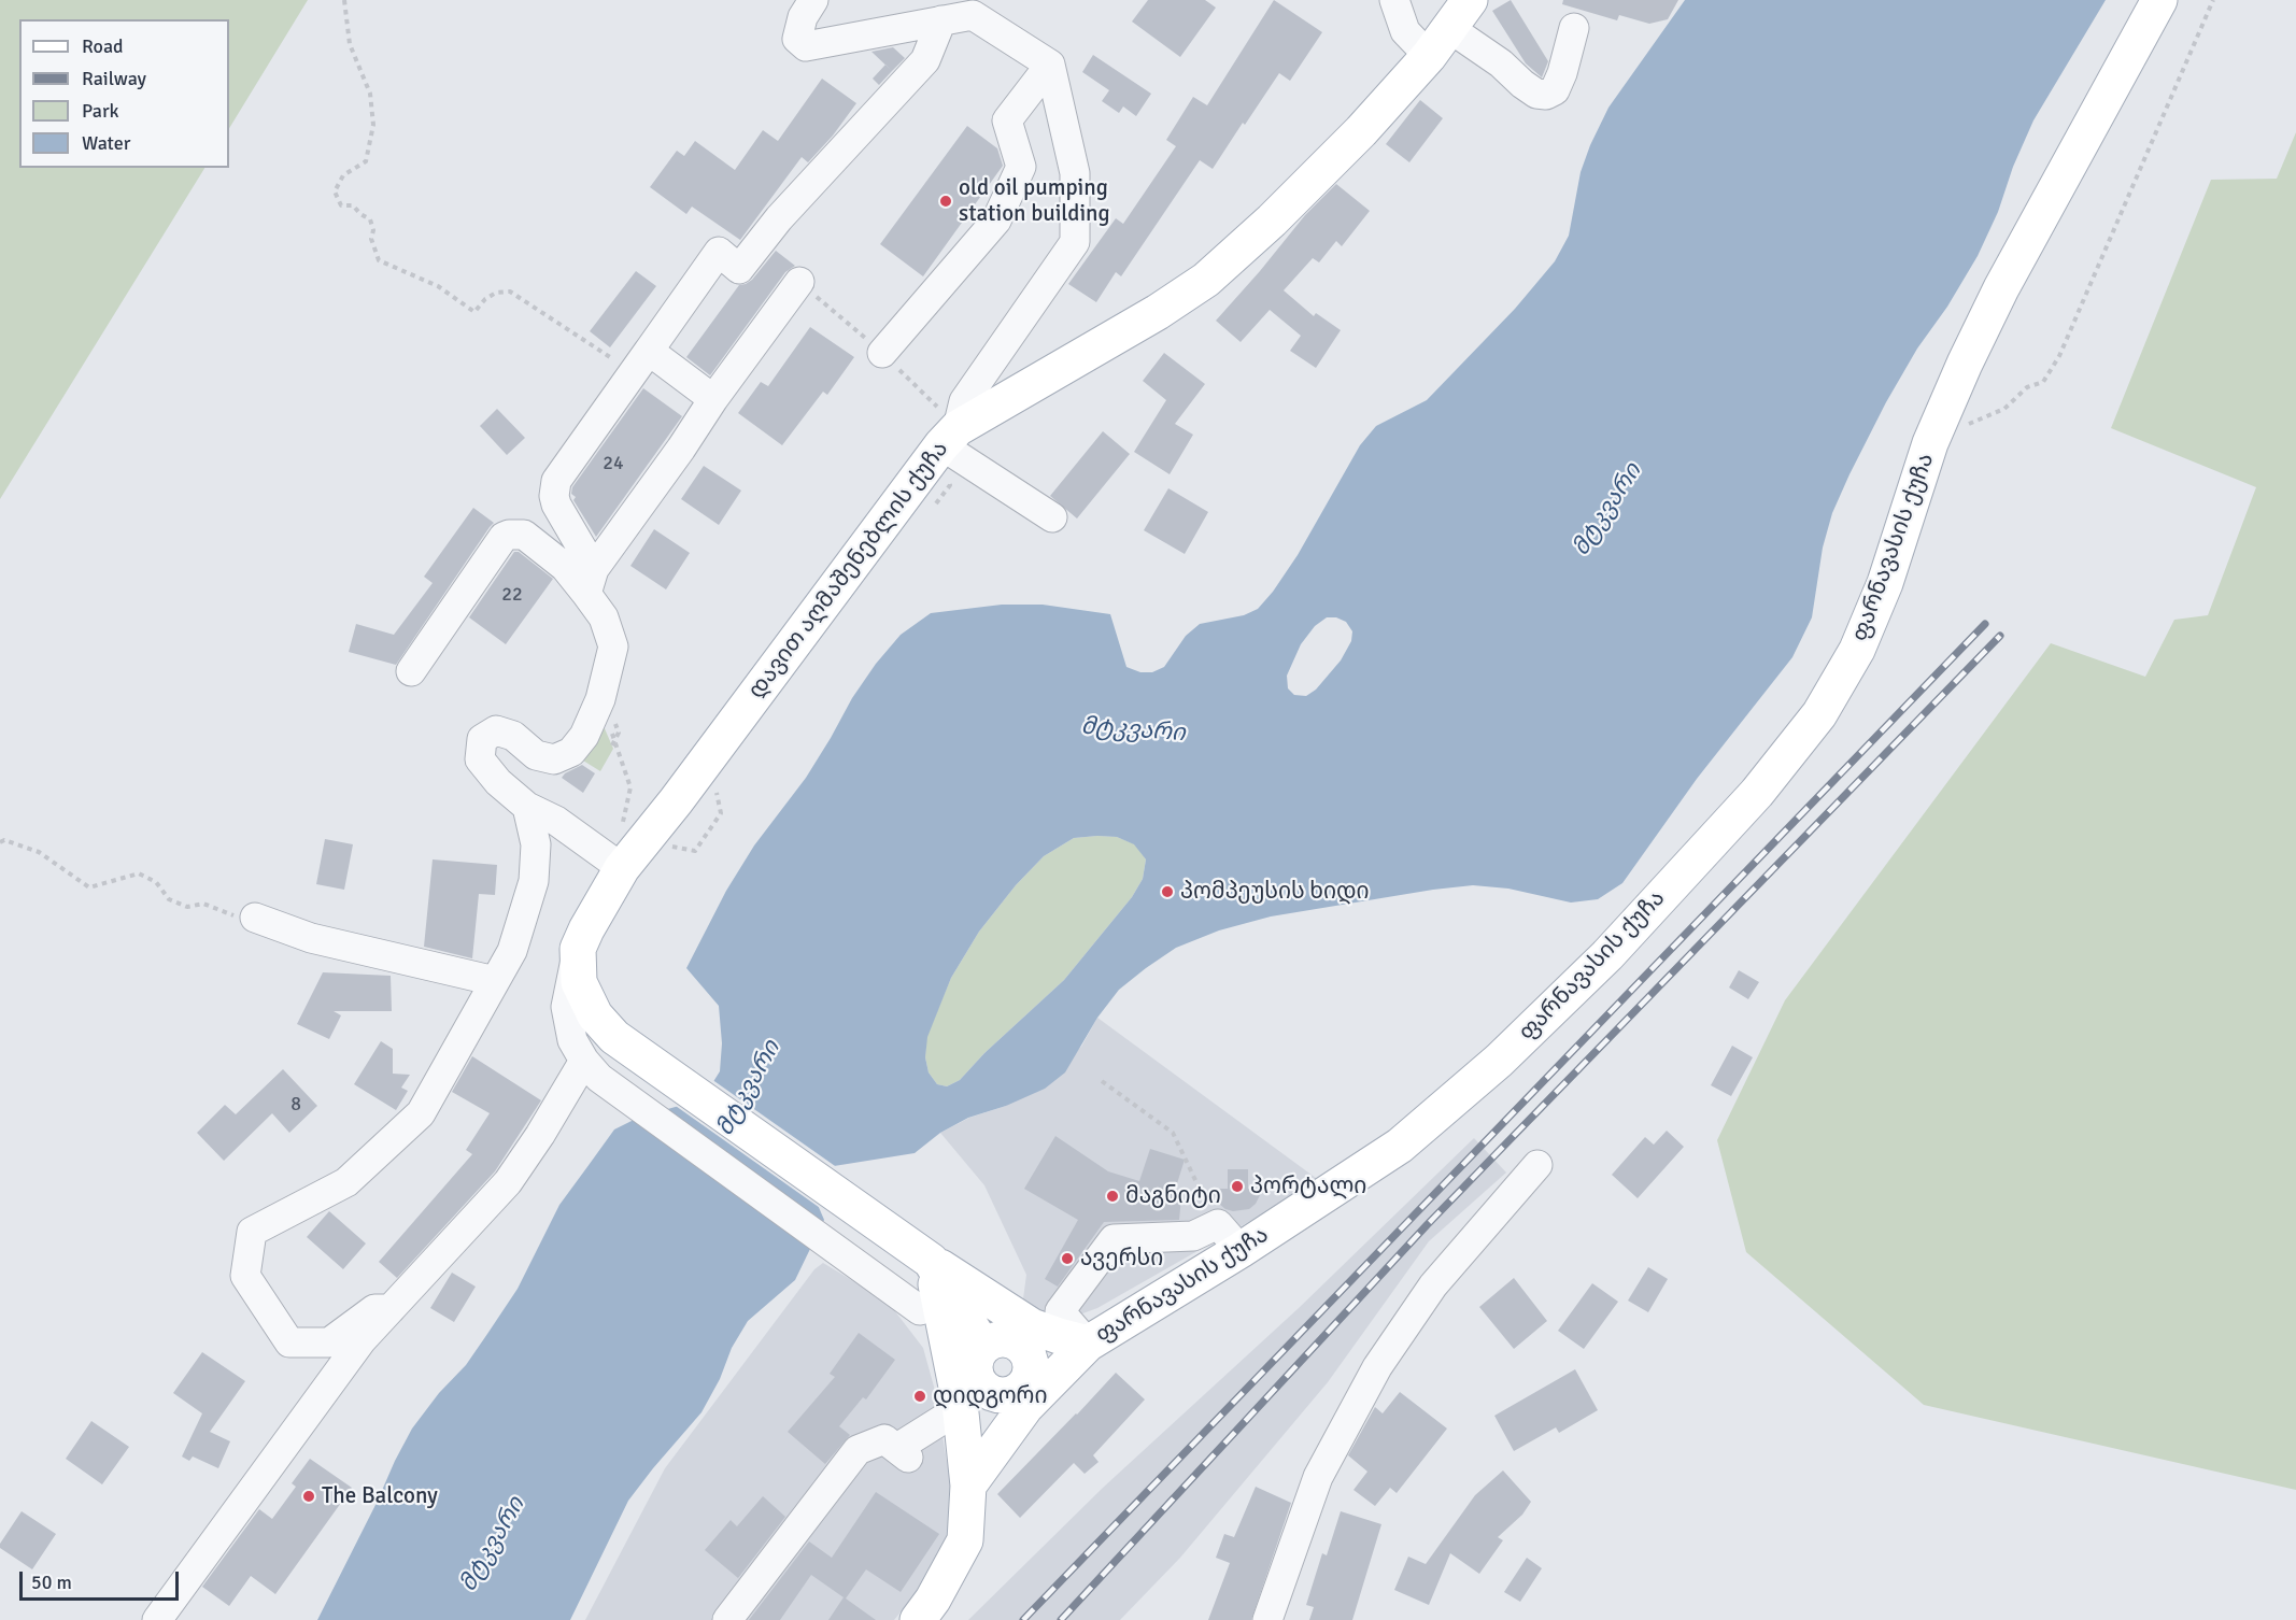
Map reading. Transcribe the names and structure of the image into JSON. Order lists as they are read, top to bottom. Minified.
{"streets":{"main road":["ფარნავასის ქუჩა","დავით აღმაშენებლის ქუჩა"]},"crossings":[["ფარნავასის ქუჩა","დავით აღმაშენებლის ქუჩა"]],"water":["მტკვარი"],"places":["old oil pumping station building","პომპეუსის ხიდი","პორტალი","მაგნიტი","ავერსი","დიდგორი","The Balcony"],"house_numbers":["24","22","8"],"legend":["Road","Railway","Park","Water"],"scale_bar":"50 m"}
